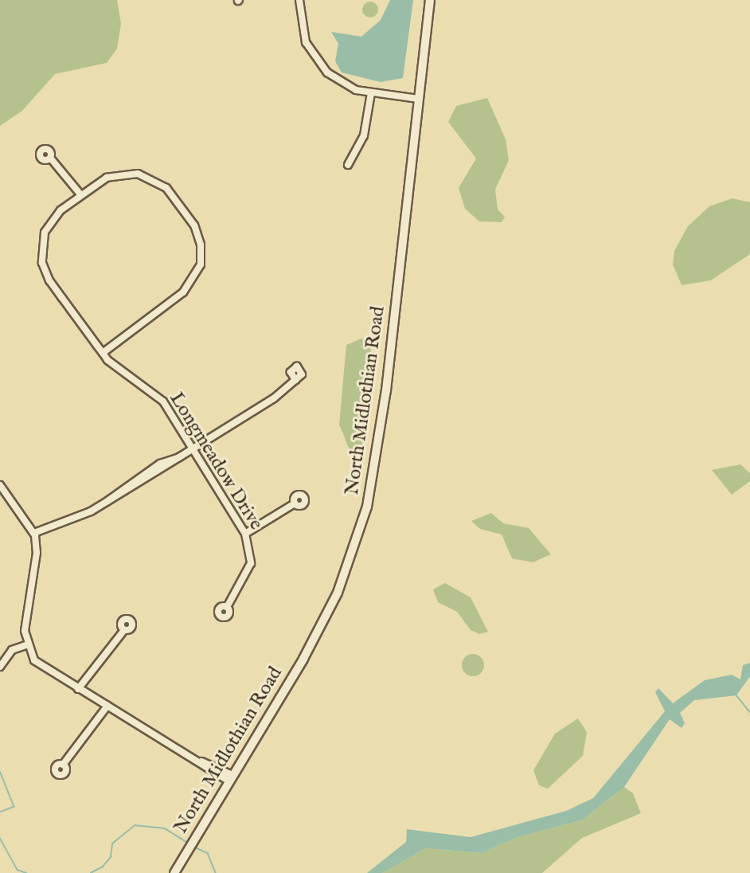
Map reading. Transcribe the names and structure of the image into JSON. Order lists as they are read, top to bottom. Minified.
{"streets":{"main road":["North Midlothian Road"],"street":["Longmeadow Drive"]}}
